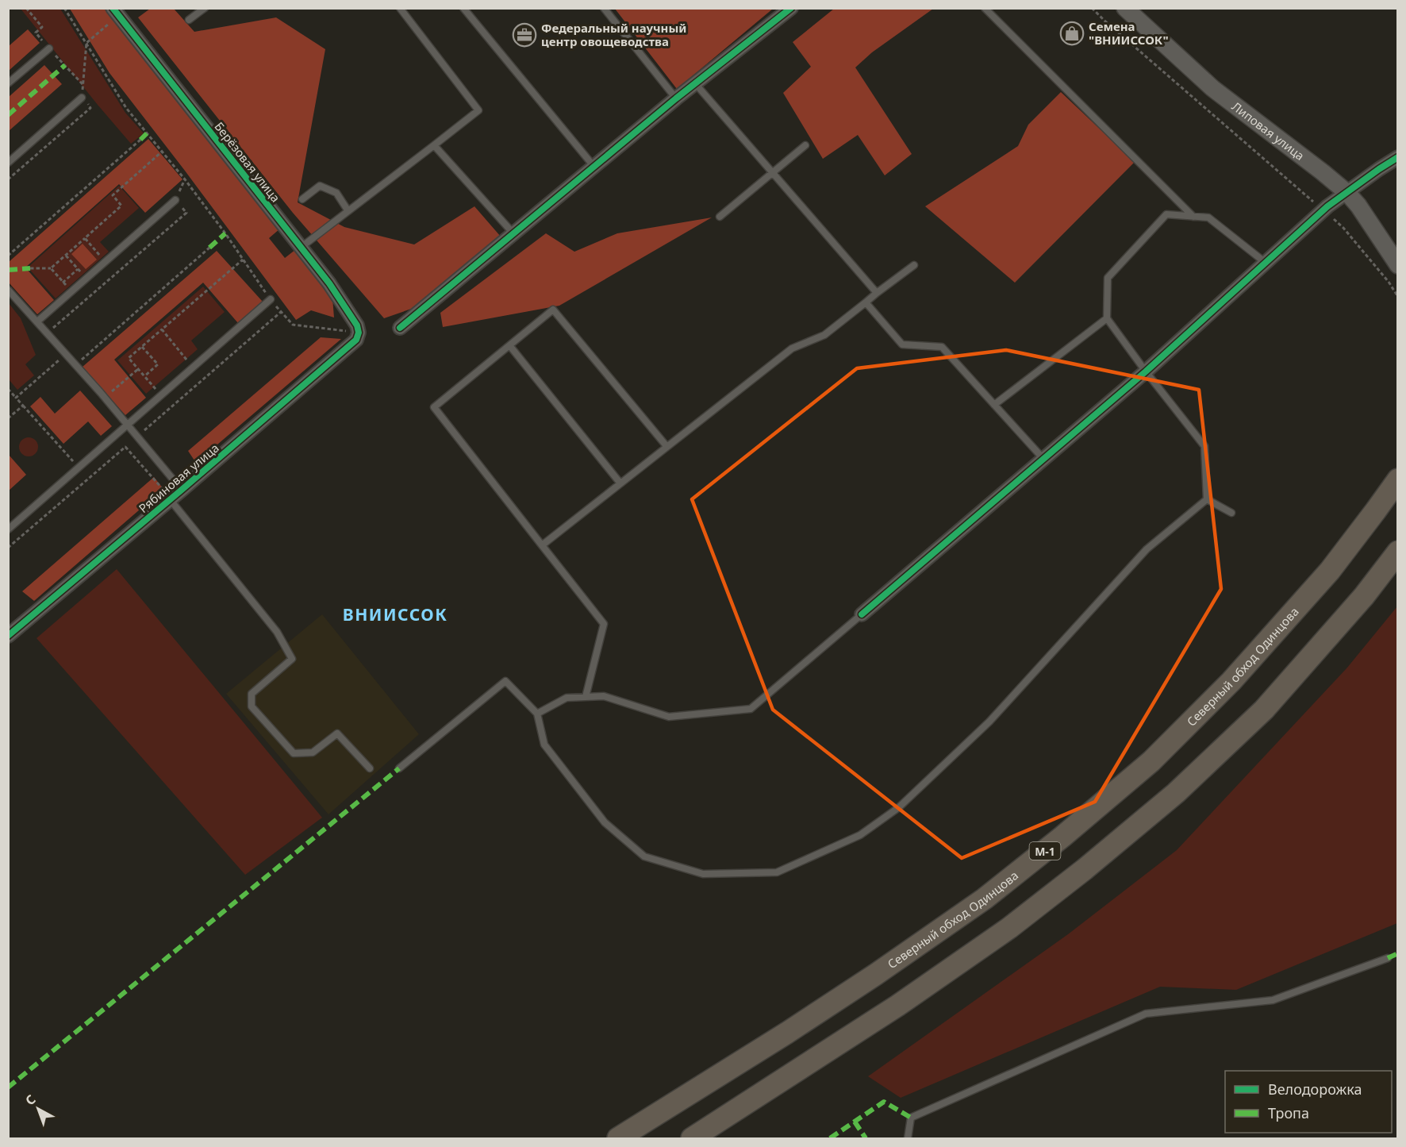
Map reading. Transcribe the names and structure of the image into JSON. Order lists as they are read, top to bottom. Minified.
{"streets":{"highway":["Северный обход Одинцова","М-1"],"street":["Липовая улица","Берёзовая улица","Рябиновая улица"]},"crossings":[["Берёзовая улица","Рябиновая улица"]],"districts":["ВНИИССОК"],"places":{"shop":["Семена \"ВНИИССОК\""],"office":["Федеральный научный центр овощеводства"]},"legend":["Велодорожка","Тропа"],"north":"top left"}
